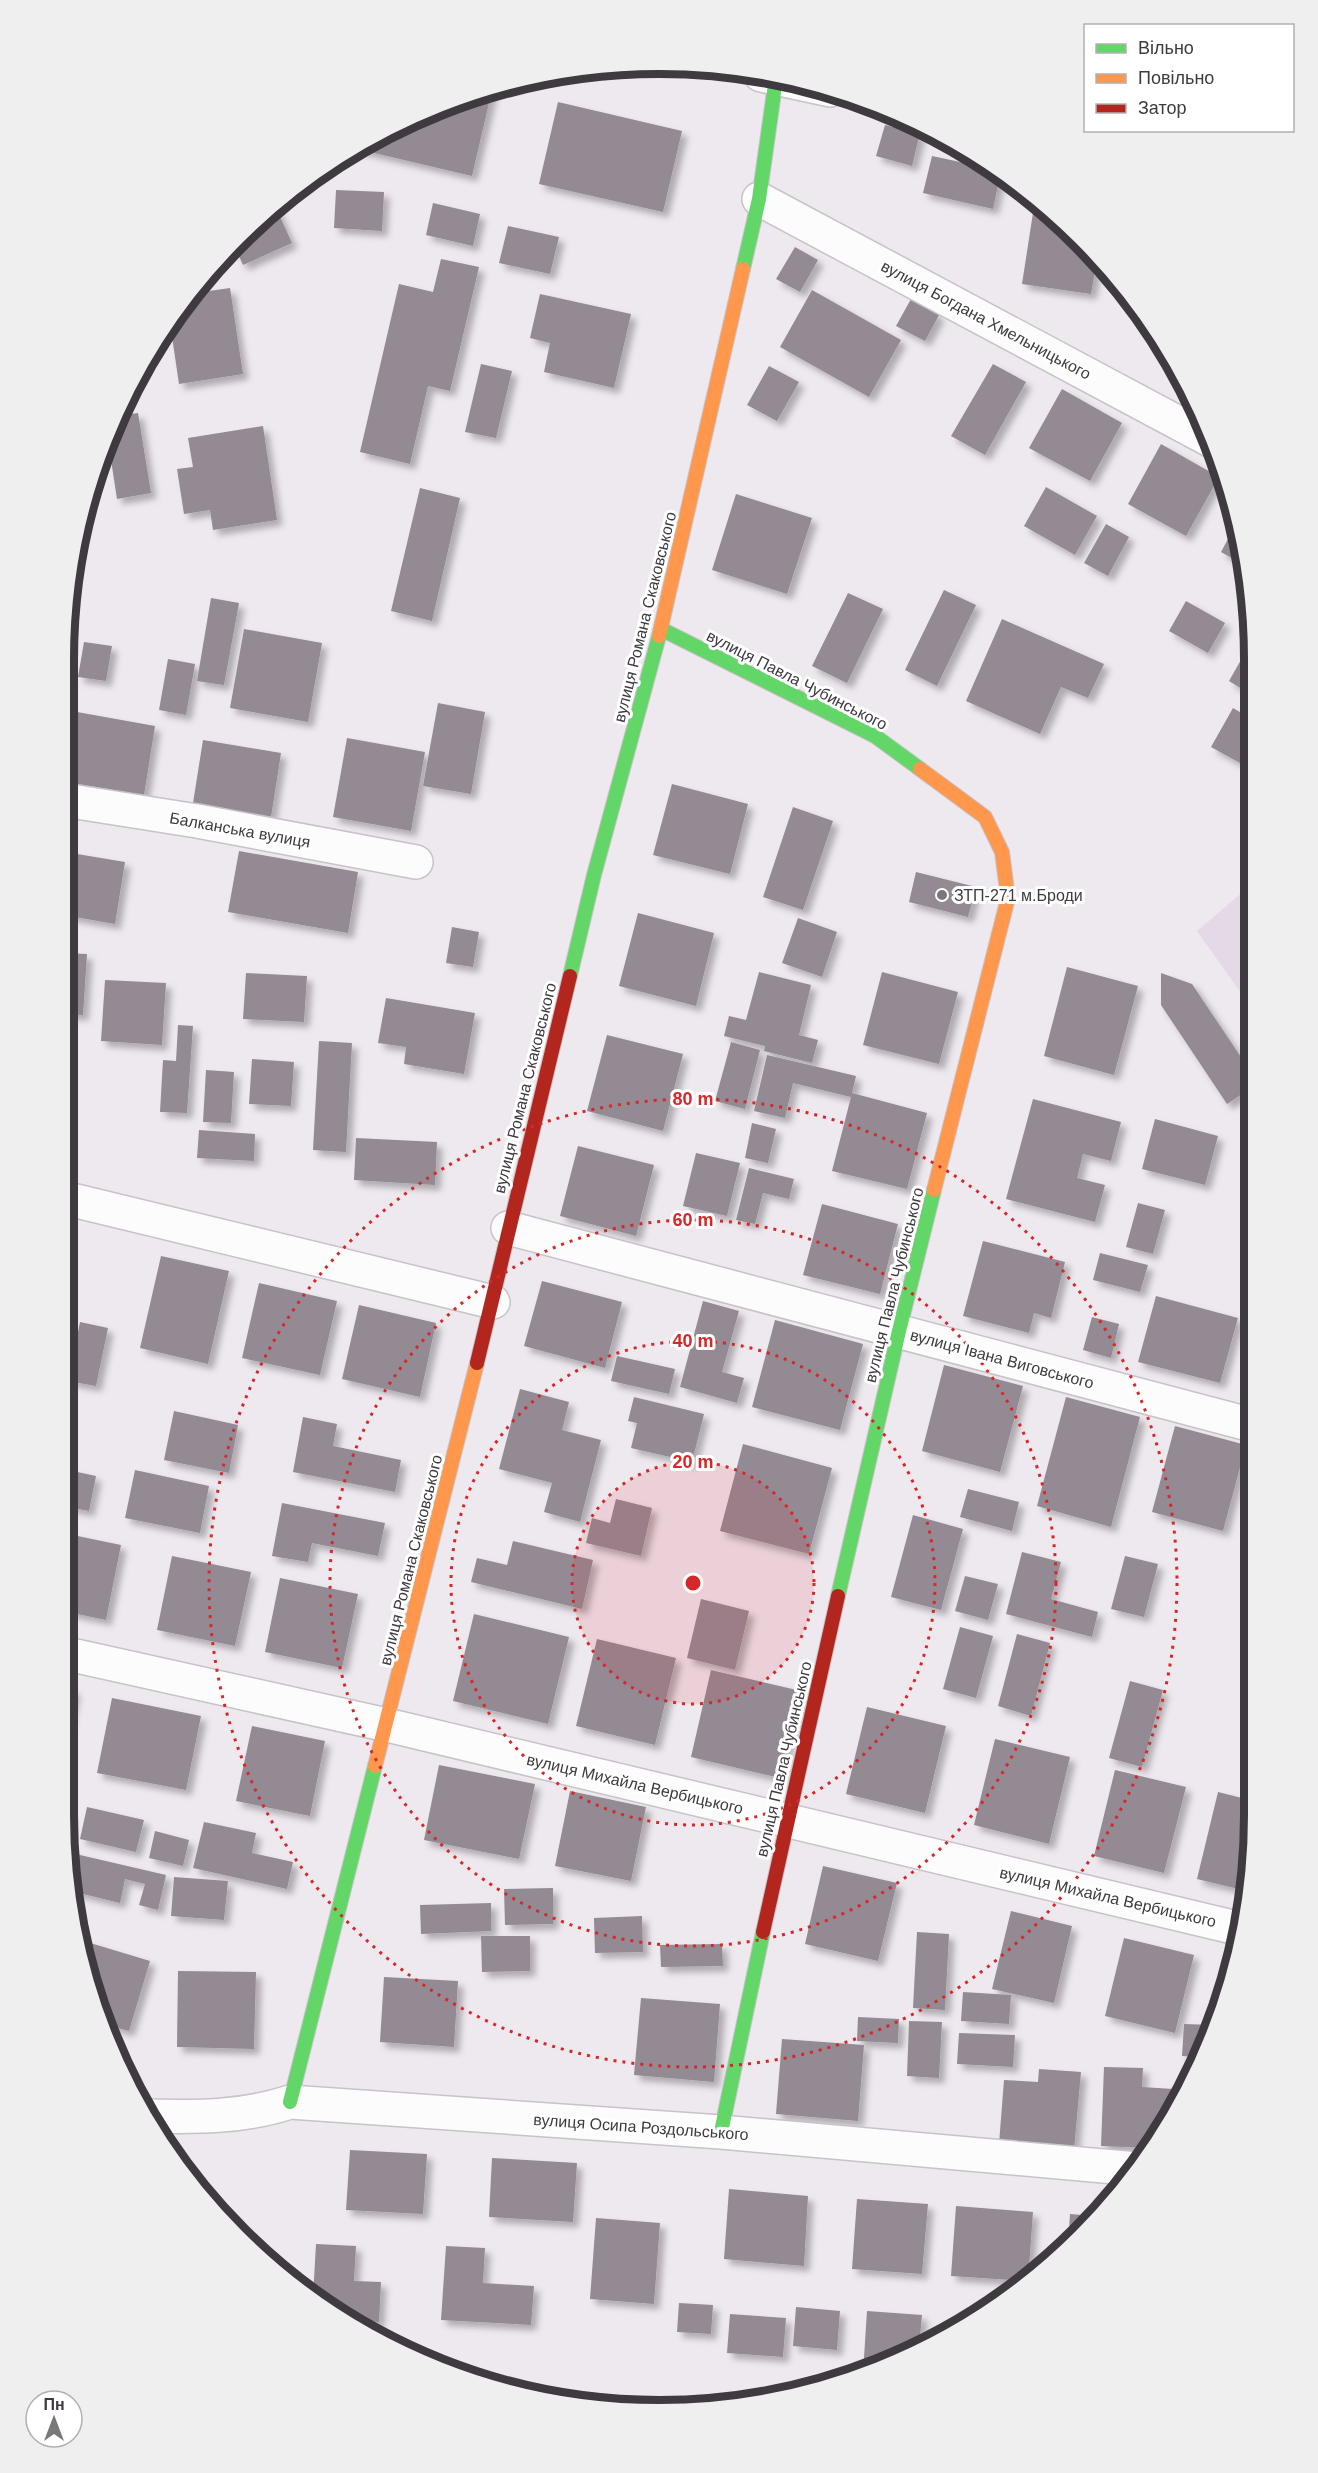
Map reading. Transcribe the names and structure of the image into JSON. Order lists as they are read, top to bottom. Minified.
{"streets":{"street":["вулиця Богдана Хмельницького","вулиця Романа Скаковського","вулиця Павла Чубинського","Балканська вулиця","вулиця Івана Виговського","вулиця Михайла Вербицького","вулиця Осипа Роздольського"]},"crossings":[["вулиця Богдана Хмельницького","вулиця Романа Скаковського"],["вулиця Романа Скаковського","вулиця Павла Чубинського"],["вулиця Романа Скаковського","вулиця Івана Виговського"],["вулиця Романа Скаковського","вулиця Михайла Вербицького"],["вулиця Романа Скаковського","вулиця Осипа Роздольського"],["вулиця Павла Чубинського","вулиця Івана Виговського"],["вулиця Павла Чубинського","вулиця Михайла Вербицького"],["вулиця Павла Чубинського","вулиця Осипа Роздольського"]],"places":["ЗТП-271 м.Броди"],"legend":["Вільно","Повільно","Затор"],"north":"top","rings":["80 m","60 m","40 m","20 m"]}
